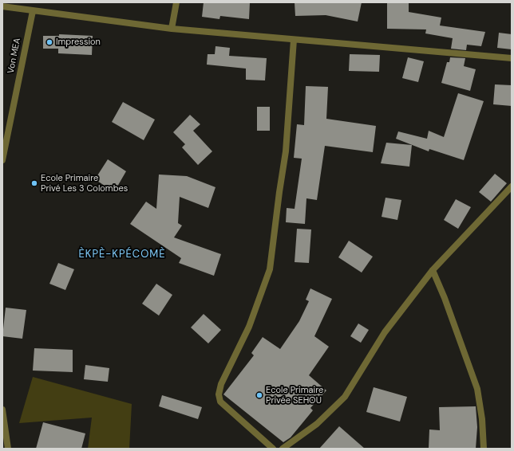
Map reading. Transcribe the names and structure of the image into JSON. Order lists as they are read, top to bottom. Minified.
{"streets":{"street":["Von MEA"]},"districts":["ÈKPÈ-KPÉCOMÈ"],"places":["Impression","Ecole Primaire Privé Les 3 Colombes","Ecole Primaire Privée SEHOU"]}
